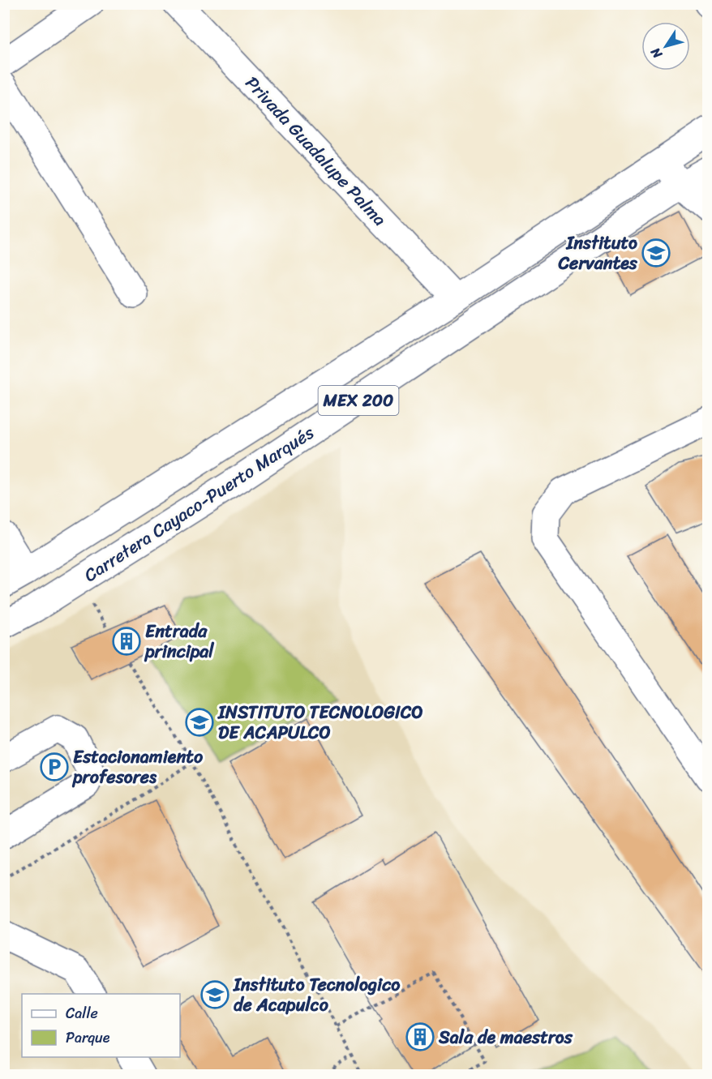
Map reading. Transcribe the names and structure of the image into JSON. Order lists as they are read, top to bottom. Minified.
{"streets":{"main road":["Privada Guadalupe Palma","MEX 200","Carretera Cayaco-Puerto Marqués"]},"crossings":[["Privada Guadalupe Palma","Carretera Cayaco-Puerto Marqués"]],"places":{"school or university":["Instituto Cervantes","INSTITUTO TECNOLOGICO DE ACAPULCO","Instituto Tecnologico de Acapulco"],"building":["Entrada principal","Sala de maestros"],"parking":["Estacionamiento profesores"]},"legend":["Calle","Parque"],"north":"bottom left"}
